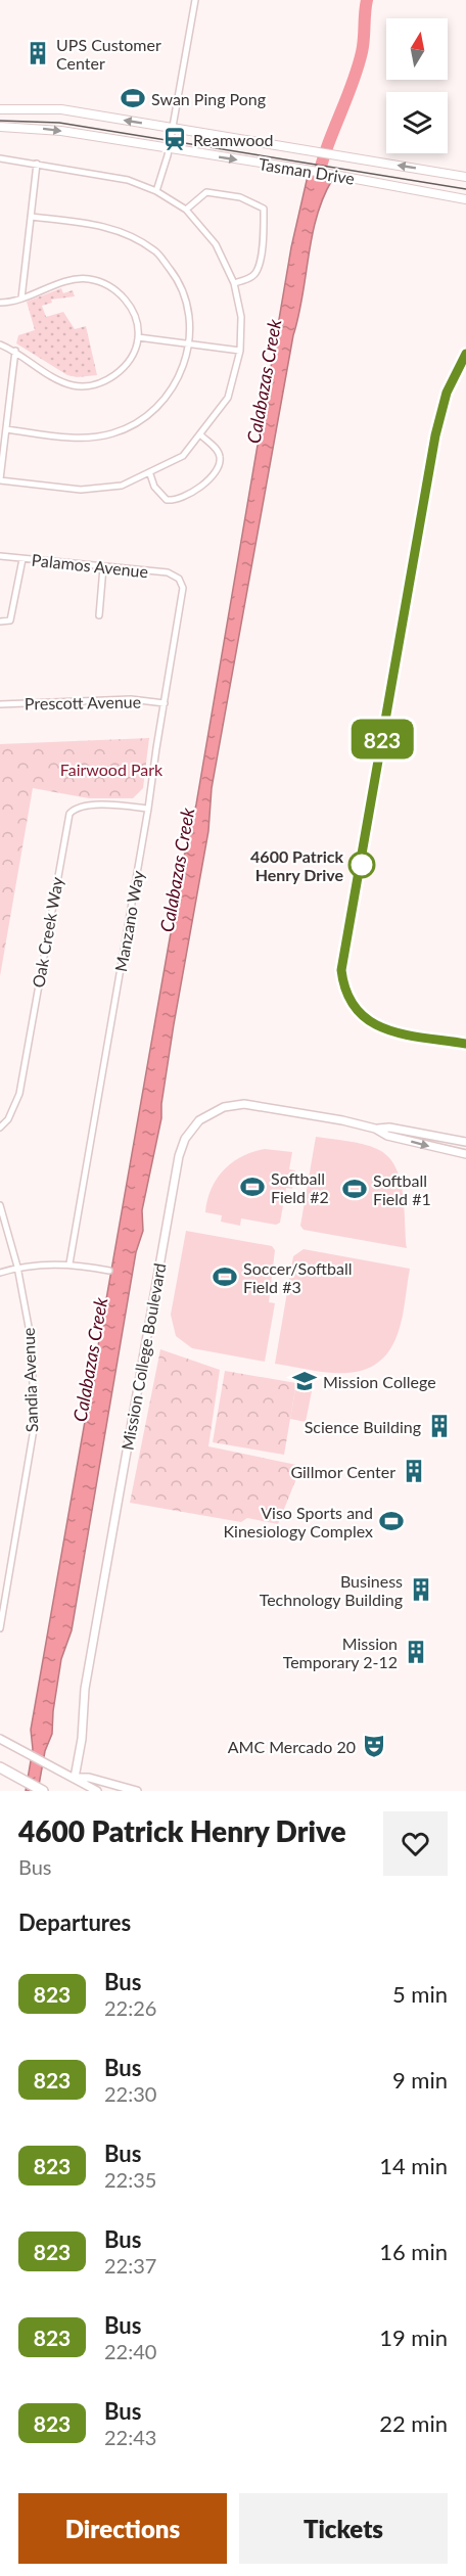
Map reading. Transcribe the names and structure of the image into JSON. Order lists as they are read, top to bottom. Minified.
{"streets":{"main road":["Tasman Drive"],"street":["Palamos Avenue","Prescott Avenue","Manzano Way","Oak Creek Way","Mission College Boulevard","Sandia Avenue"]},"crossings":[["Palamos Avenue","Manzano Way"],["Prescott Avenue","Manzano Way"],["Manzano Way","Oak Creek Way"]],"water":["Calabazas Creek"],"parks":["Fairwood Park"],"places":{"building":["UPS Customer Center","Science Building","Gillmor Center","Business Technology Building","Mission Temporary 2-12"],"sports":["Swan Ping Pong","Softball Field #2","Softball Field #1","Soccer/Softball Field #3","Viso Sports and Kinesiology Complex"],"station":["Reamwood"],"other":["4600 Patrick Henry Drive"],"school or university":["Mission College"],"theatre":["AMC Mercado 20"]},"lines":["bus line 823"],"north":"top","page":{"on_map":"823","heading":[["4600 Patrick Henry Drive","Bus"],"Departures"],"list":[{"mark":"823","name":"Bus","note":"22:26","value":"5 min"},{"mark":"823","name":"Bus","note":"22:30","value":"9 min"},{"mark":"823","name":"Bus","note":"22:35","value":"14 min"},{"mark":"823","name":"Bus","note":"22:37","value":"16 min"},{"mark":"823","name":"Bus","note":"22:40","value":"19 min"},{"mark":"823","name":"Bus","note":"22:43","value":"22 min"}],"buttons":["Directions","Tickets"]}}
